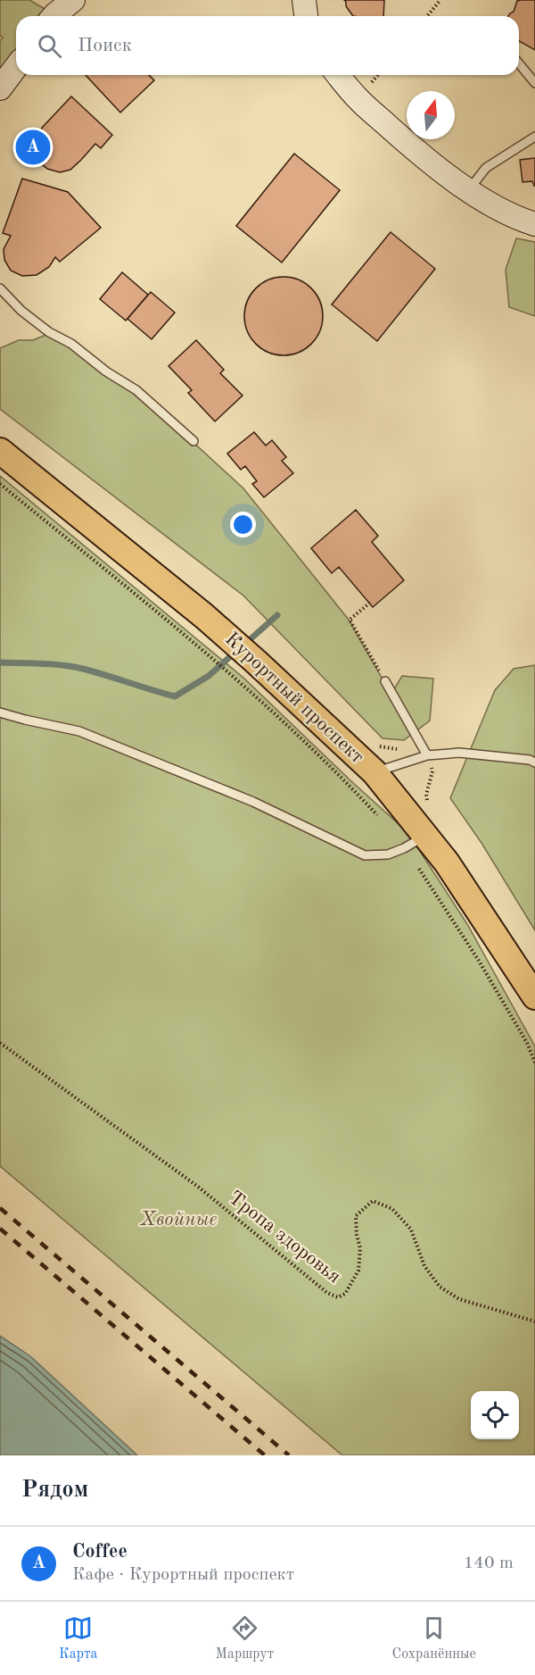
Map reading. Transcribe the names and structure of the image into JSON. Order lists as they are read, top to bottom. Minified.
{"streets":{"main road":["Курортный проспект"],"path":["Тропа здоровья"]},"parks":["Хвойные"],"north":"top","page":{"search":"Поиск","pins":"A","heading":"Рядом","list":[{"mark":"A","name":"Coffee","note":"Кафе · Курортный проспект","value":"140 m"}],"nav":["Карта","Маршрут","Сохранённые"]}}
